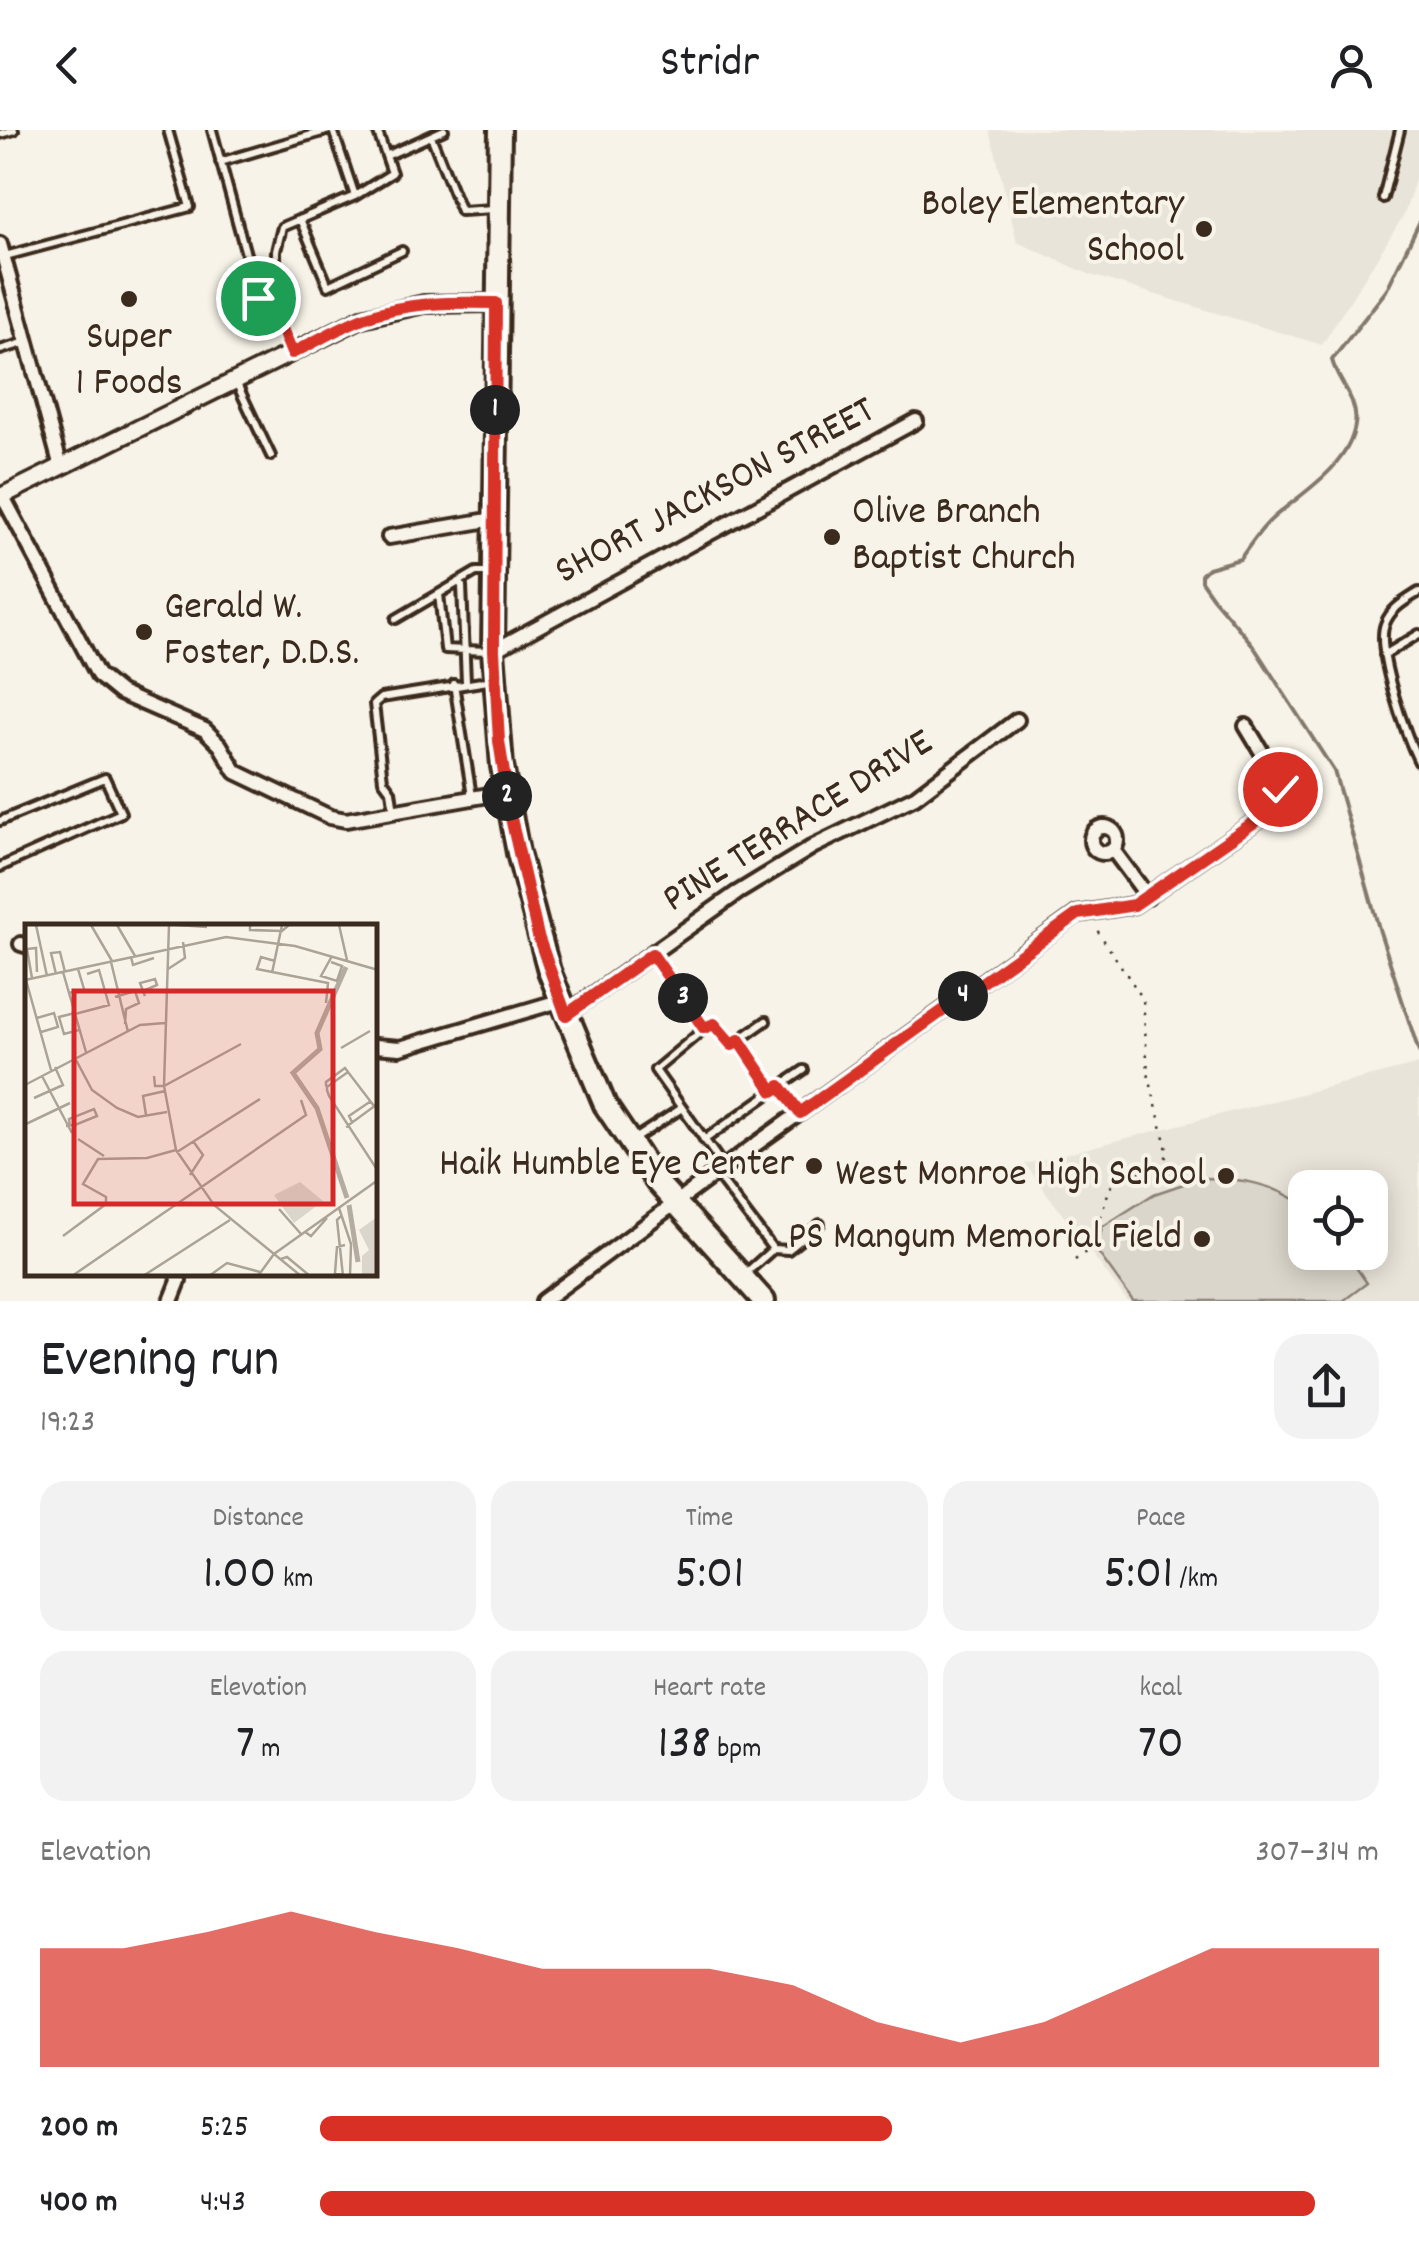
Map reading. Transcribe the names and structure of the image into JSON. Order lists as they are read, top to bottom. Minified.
{"streets":{"street":["SHORT JACKSON STREET","PINE TERRACE DRIVE"]},"places":["Boley Elementary School","Super 1 Foods","Olive Branch Baptist Church","Gerald W. Foster, D.D.S.","Haik Humble Eye Center","West Monroe High School","PS Mangum Memorial Field"],"page":{"header":"Stridr","pins":["1","2","4","3"],"heading":["Evening run","19:23"],"stats":[["Distance","1.00 km"],["Time","5:01"],["Pace","5:01 /km"],["Elevation","7 m"],["Heart rate","138 bpm"],["kcal","70"]],"chart":["Elevation","307–314 m"],"list":[{"name":"200 m","note":"5:25"},{"name":"400 m","note":"4:43"}]}}
